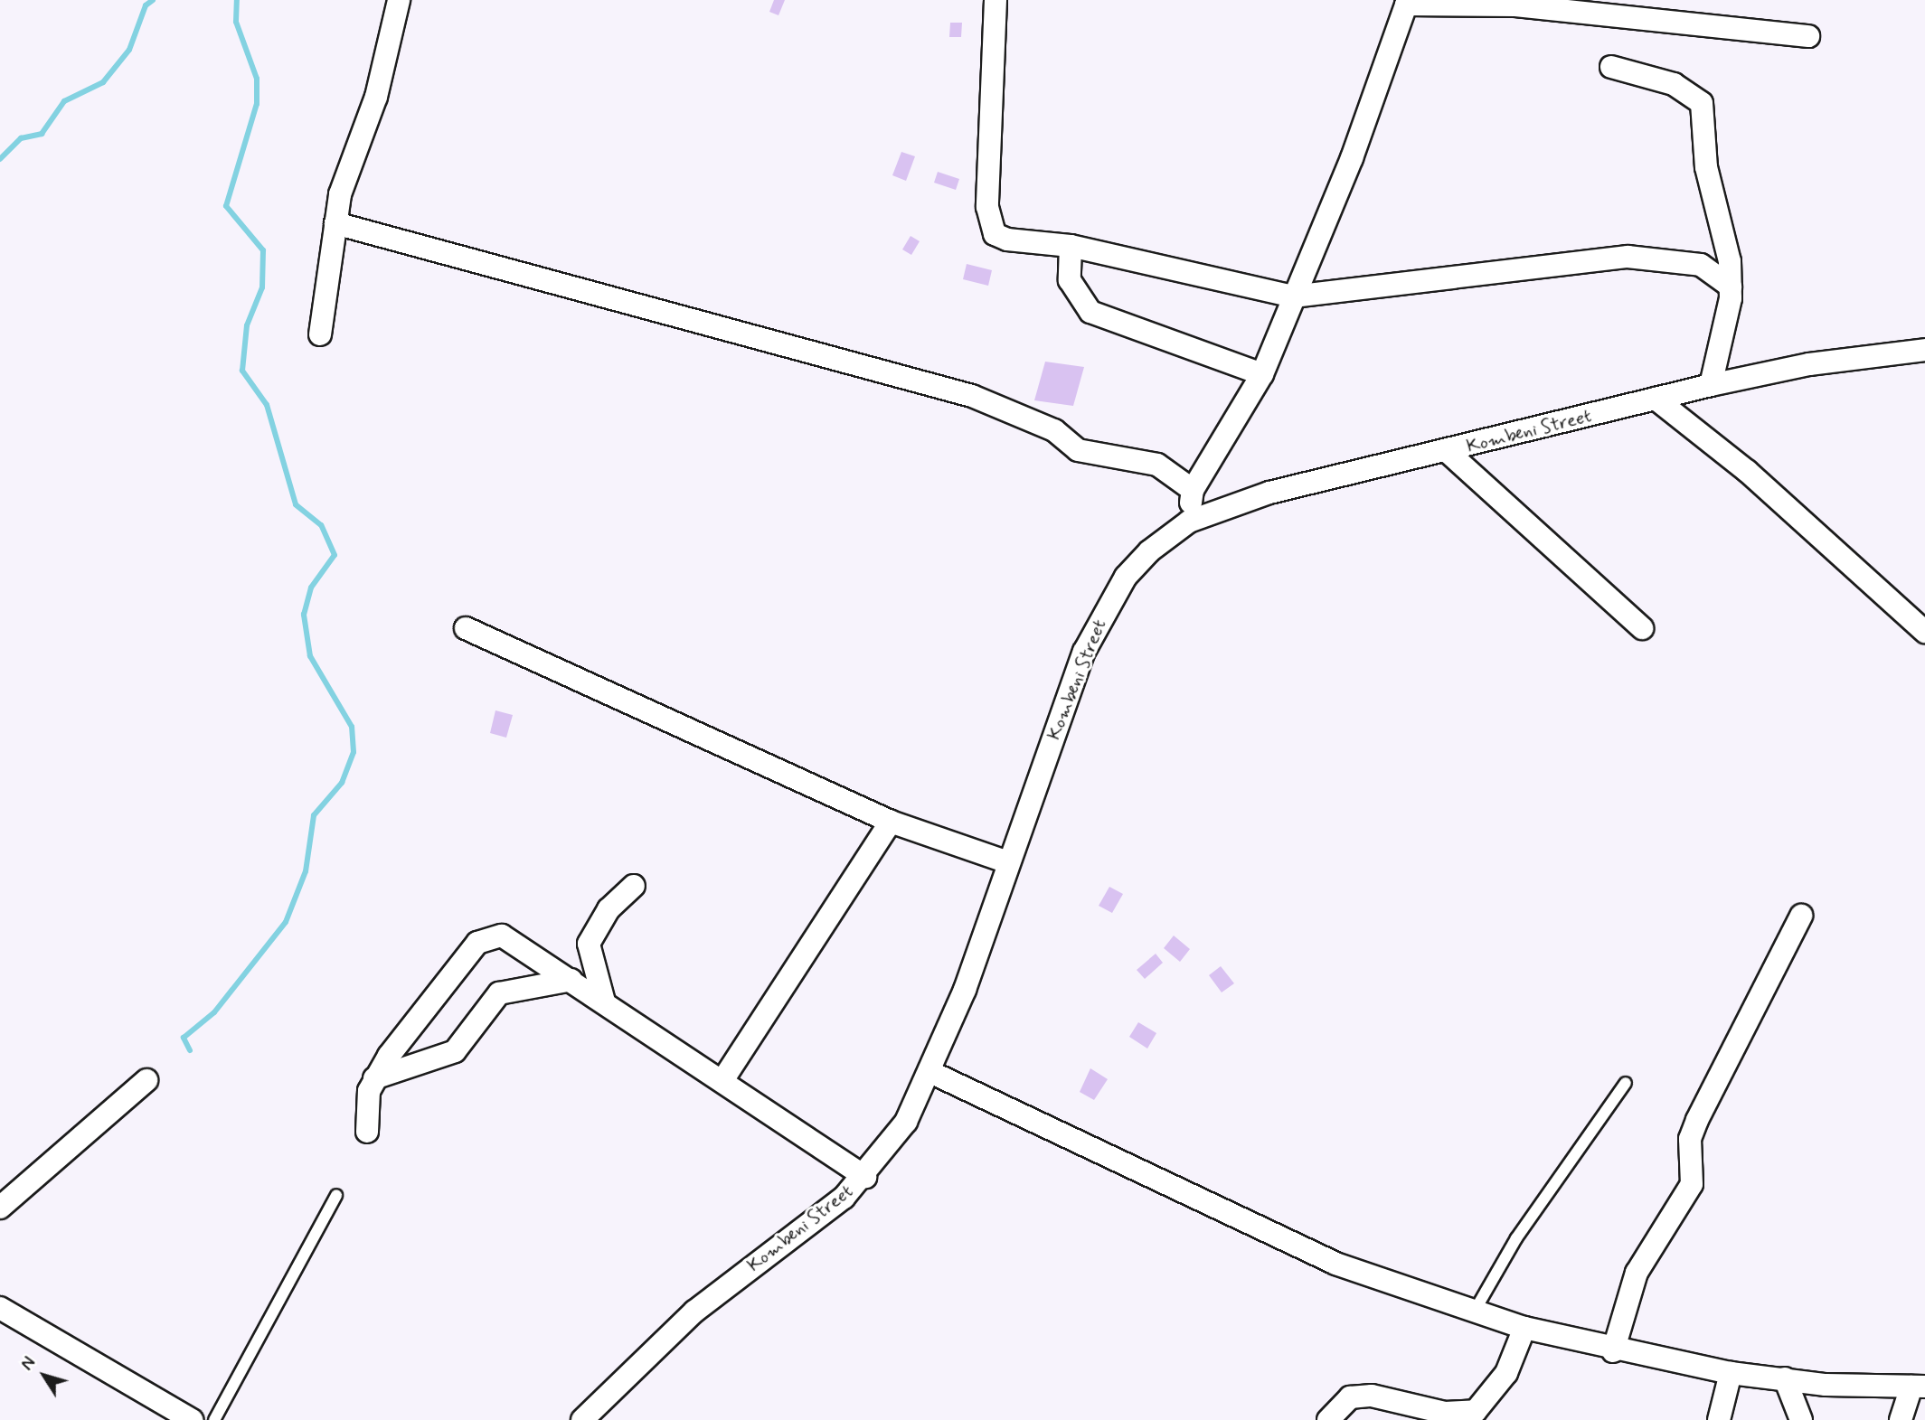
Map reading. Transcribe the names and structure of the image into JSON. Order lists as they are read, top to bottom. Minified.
{"streets":{"street":["Kombeni Street"]},"north":"top left"}
